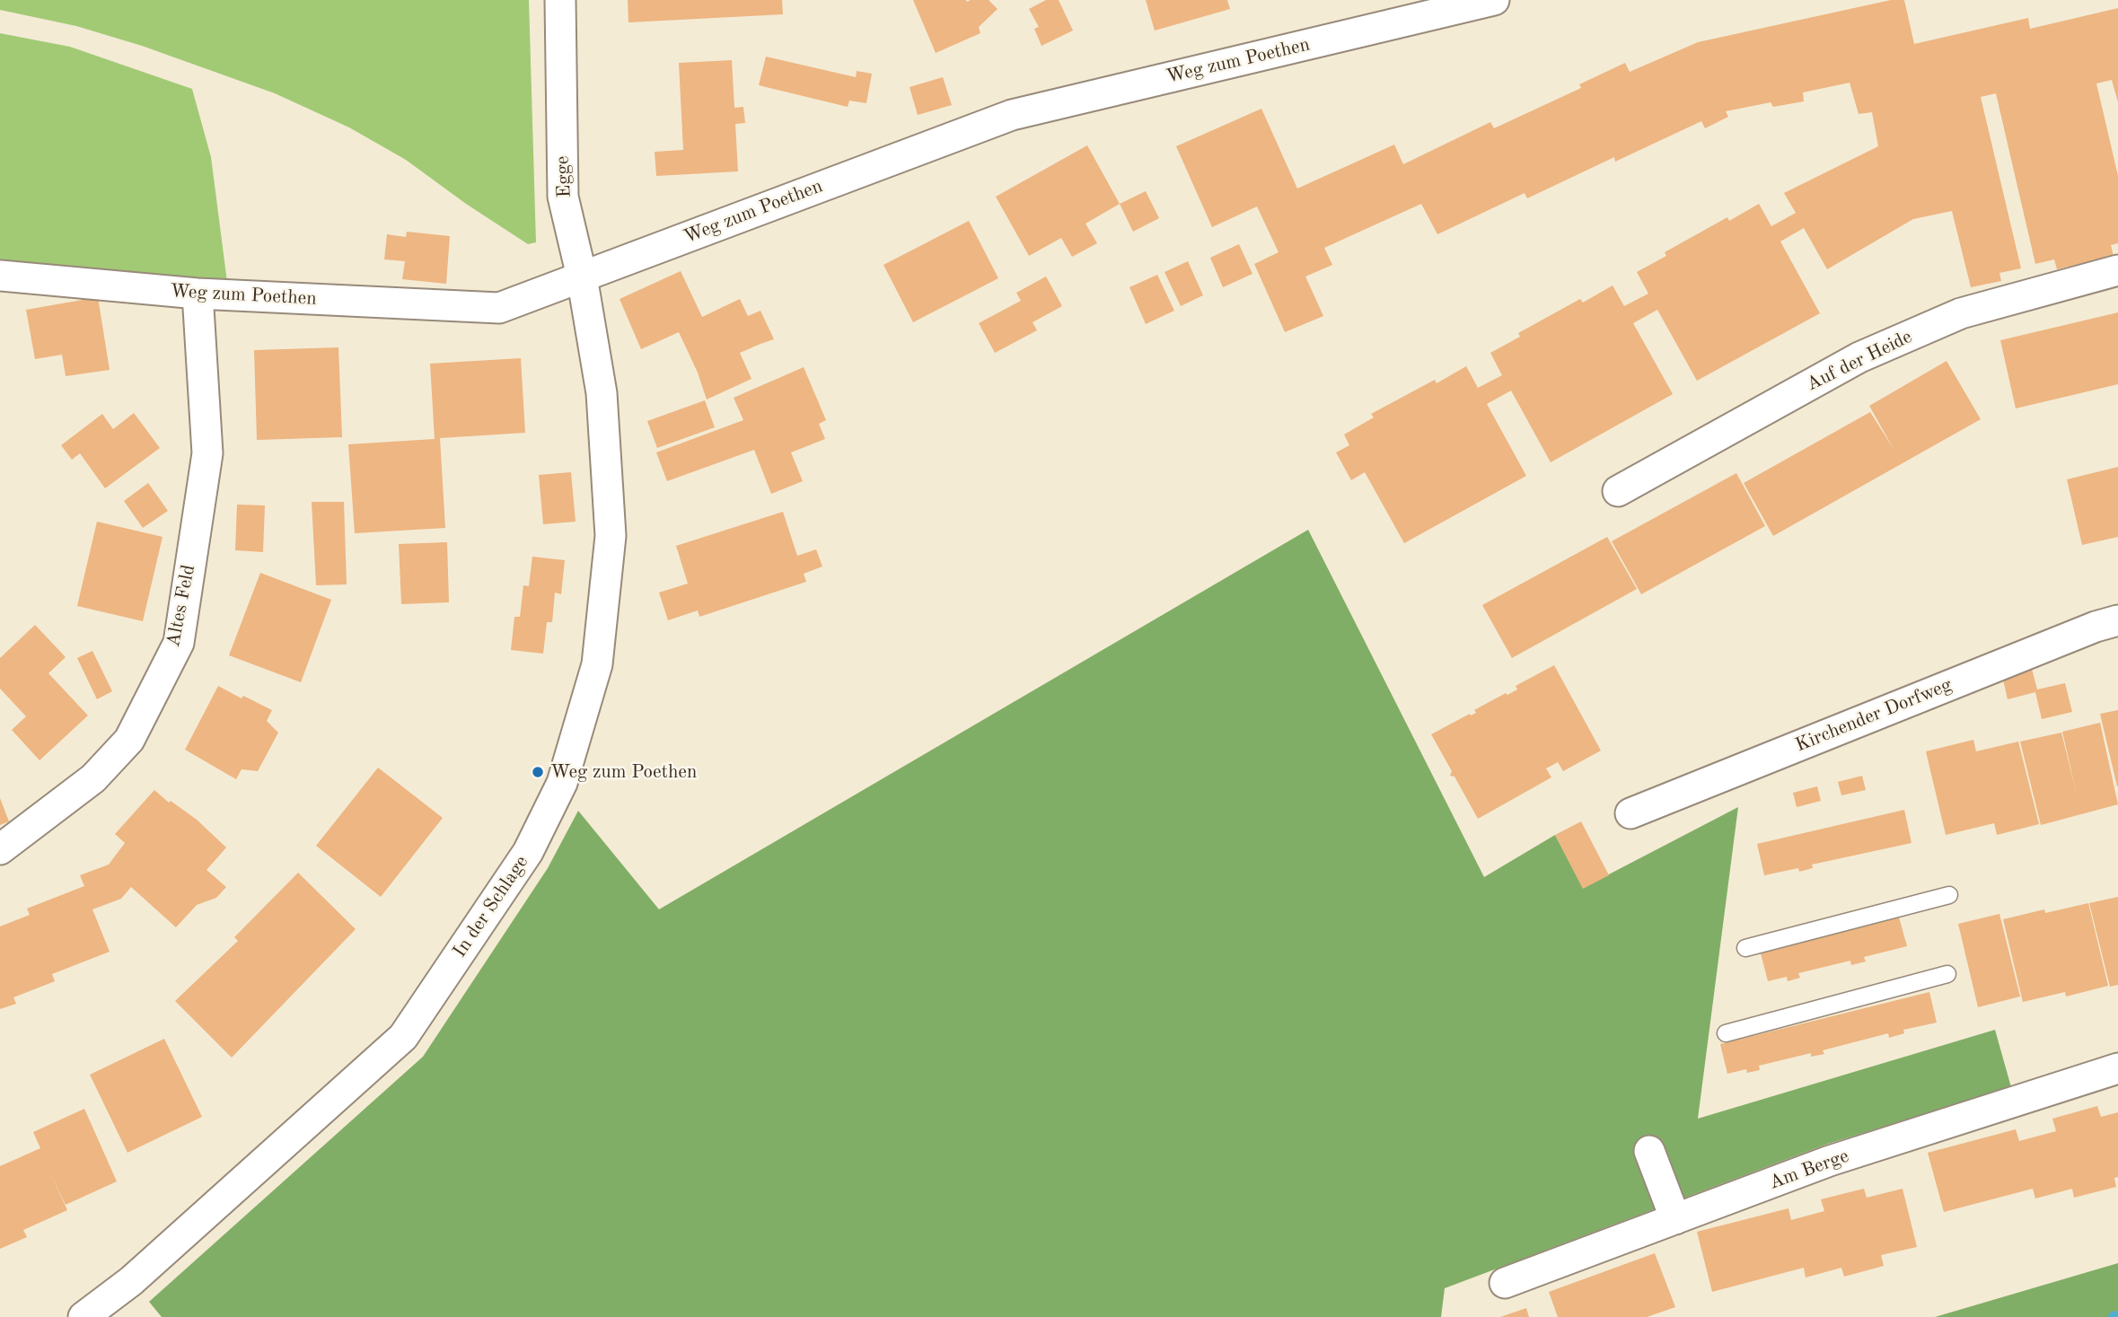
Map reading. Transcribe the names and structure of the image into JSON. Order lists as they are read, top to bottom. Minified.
{"streets":{"street":["Weg zum Poethen","Egge","Auf der Heide","Altes Feld","Kirchender Dorfweg","In der Schlage","Am Berge"]},"crossings":[["Weg zum Poethen","Egge"],["Weg zum Poethen","Altes Feld"],["Egge","In der Schlage"]],"places":["Weg zum Poethen"]}
